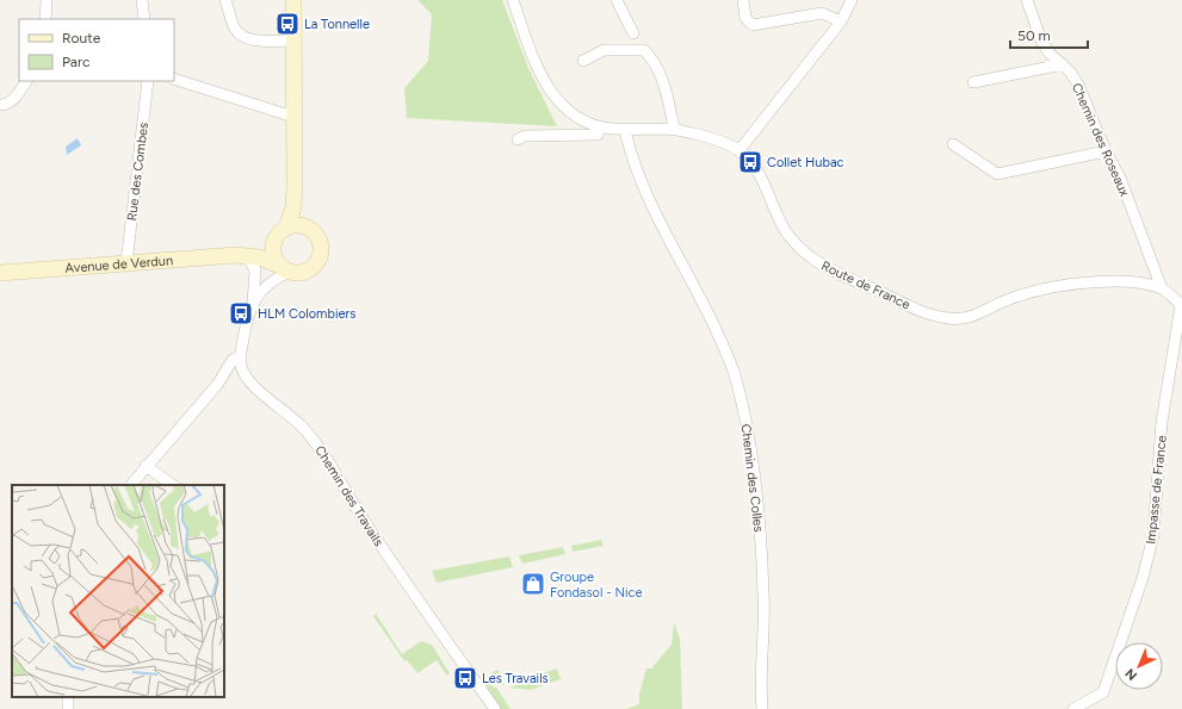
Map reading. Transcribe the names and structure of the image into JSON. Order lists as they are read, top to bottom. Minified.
{"streets":{"main road":["Avenue de Verdun"],"street":["Chemin des Roseaux","Rue des Combes","Route de France","Chemin des Colles","Impasse de France","Chemin des Travails"]},"crossings":[["Chemin des Roseaux","Route de France"],["Rue des Combes","Avenue de Verdun"],["Avenue de Verdun","Chemin des Travails"],["Route de France","Chemin des Colles"],["Route de France","Impasse de France"]],"places":{"bus stop":["La Tonnelle","Collet Hubac","HLM Colombiers","Les Travails"],"shop":["Groupe Fondasol - Nice"]},"legend":["Route","Parc"],"scale_bar":"50 m","north":"bottom left"}
